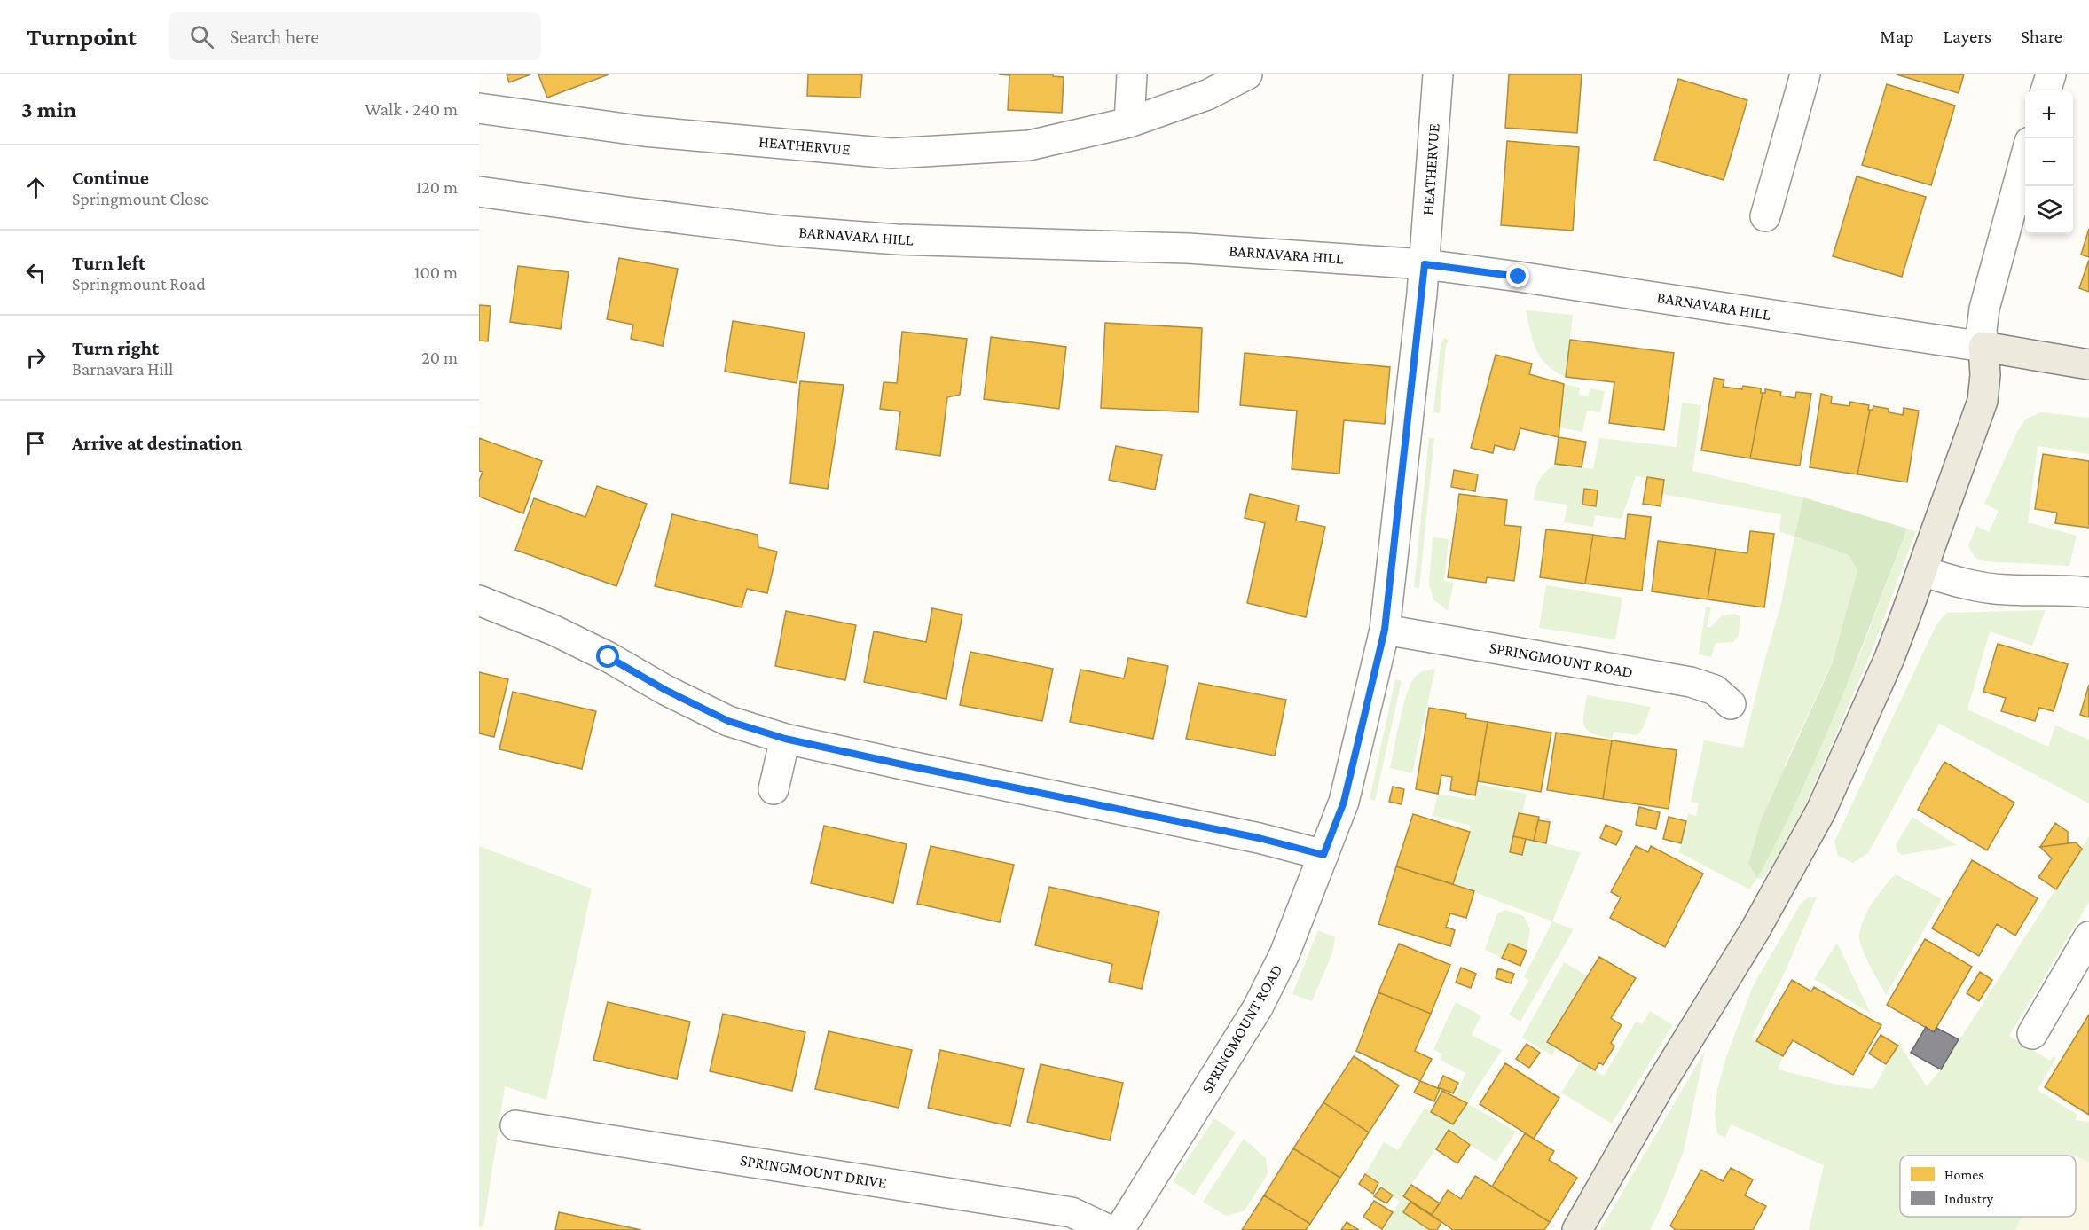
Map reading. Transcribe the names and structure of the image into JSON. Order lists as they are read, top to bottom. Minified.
{"streets":{"main road":["BARNAVARA HILL"],"street":["HEATHERVUE","SPRINGMOUNT ROAD","SPRINGMOUNT DRIVE"]},"crossings":[["HEATHERVUE","BARNAVARA HILL"],["HEATHERVUE","SPRINGMOUNT ROAD"],["BARNAVARA HILL","SPRINGMOUNT ROAD"]],"legend":["Homes","Industry"],"page":{"header":"Turnpoint","search":"Search here","nav":["Map","Layers","Share"],"heading":["3 min","Walk · 240 m"],"map_buttons":["+","−"],"list":[["Continue","Springmount Close","120 m"],["Turn left","Springmount Road","100 m"],["Turn right","Barnavara Hill","20 m"],"Arrive at destination"]}}
